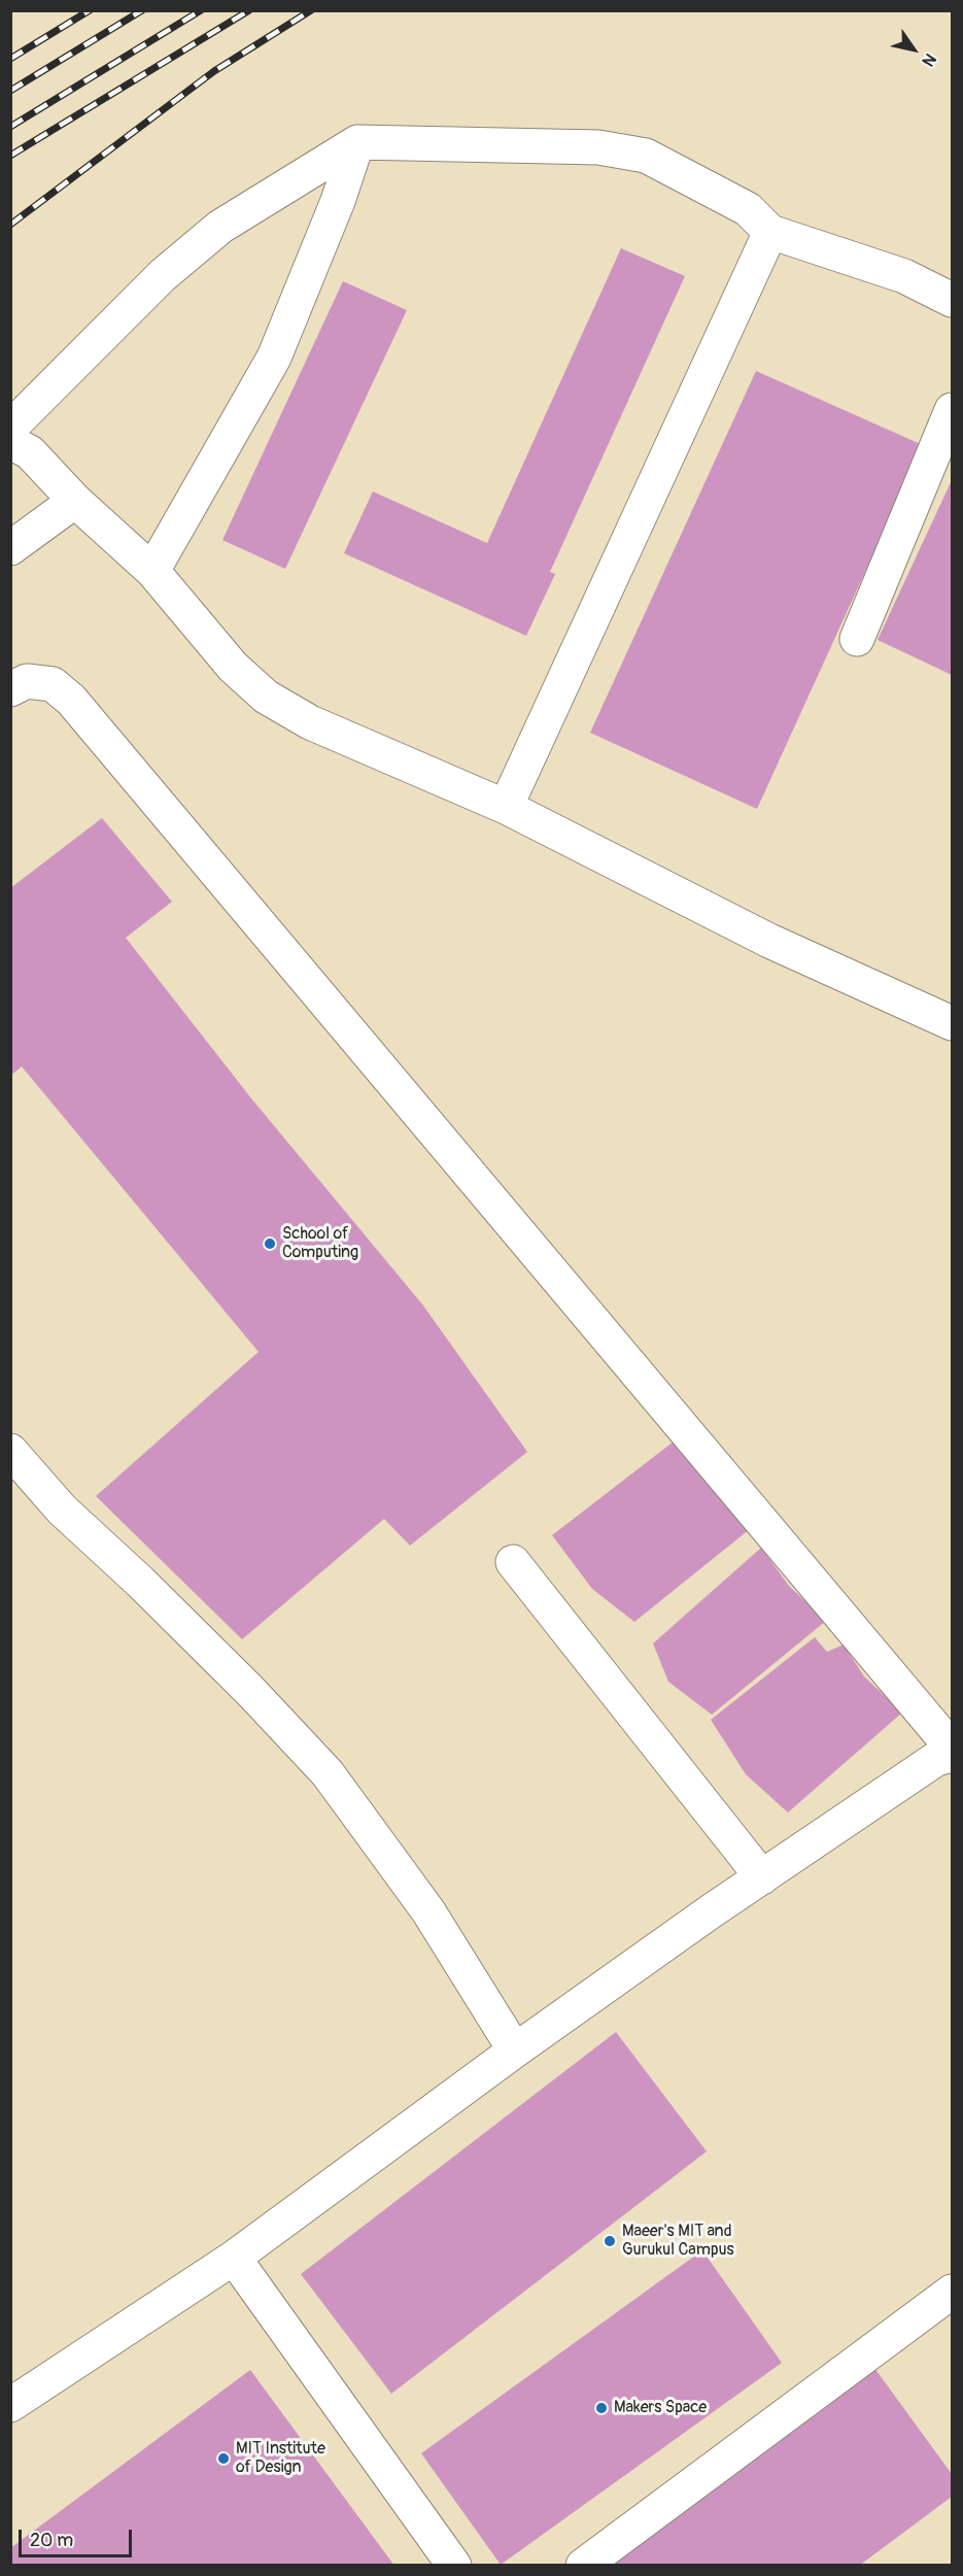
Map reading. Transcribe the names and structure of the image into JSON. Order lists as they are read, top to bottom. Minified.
{"places":["School of Computing","Maeer's MIT and Gurukul Campus","Makers Space","MIT Institute of Design"],"scale_bar":"20 m","north":"bottom right"}
